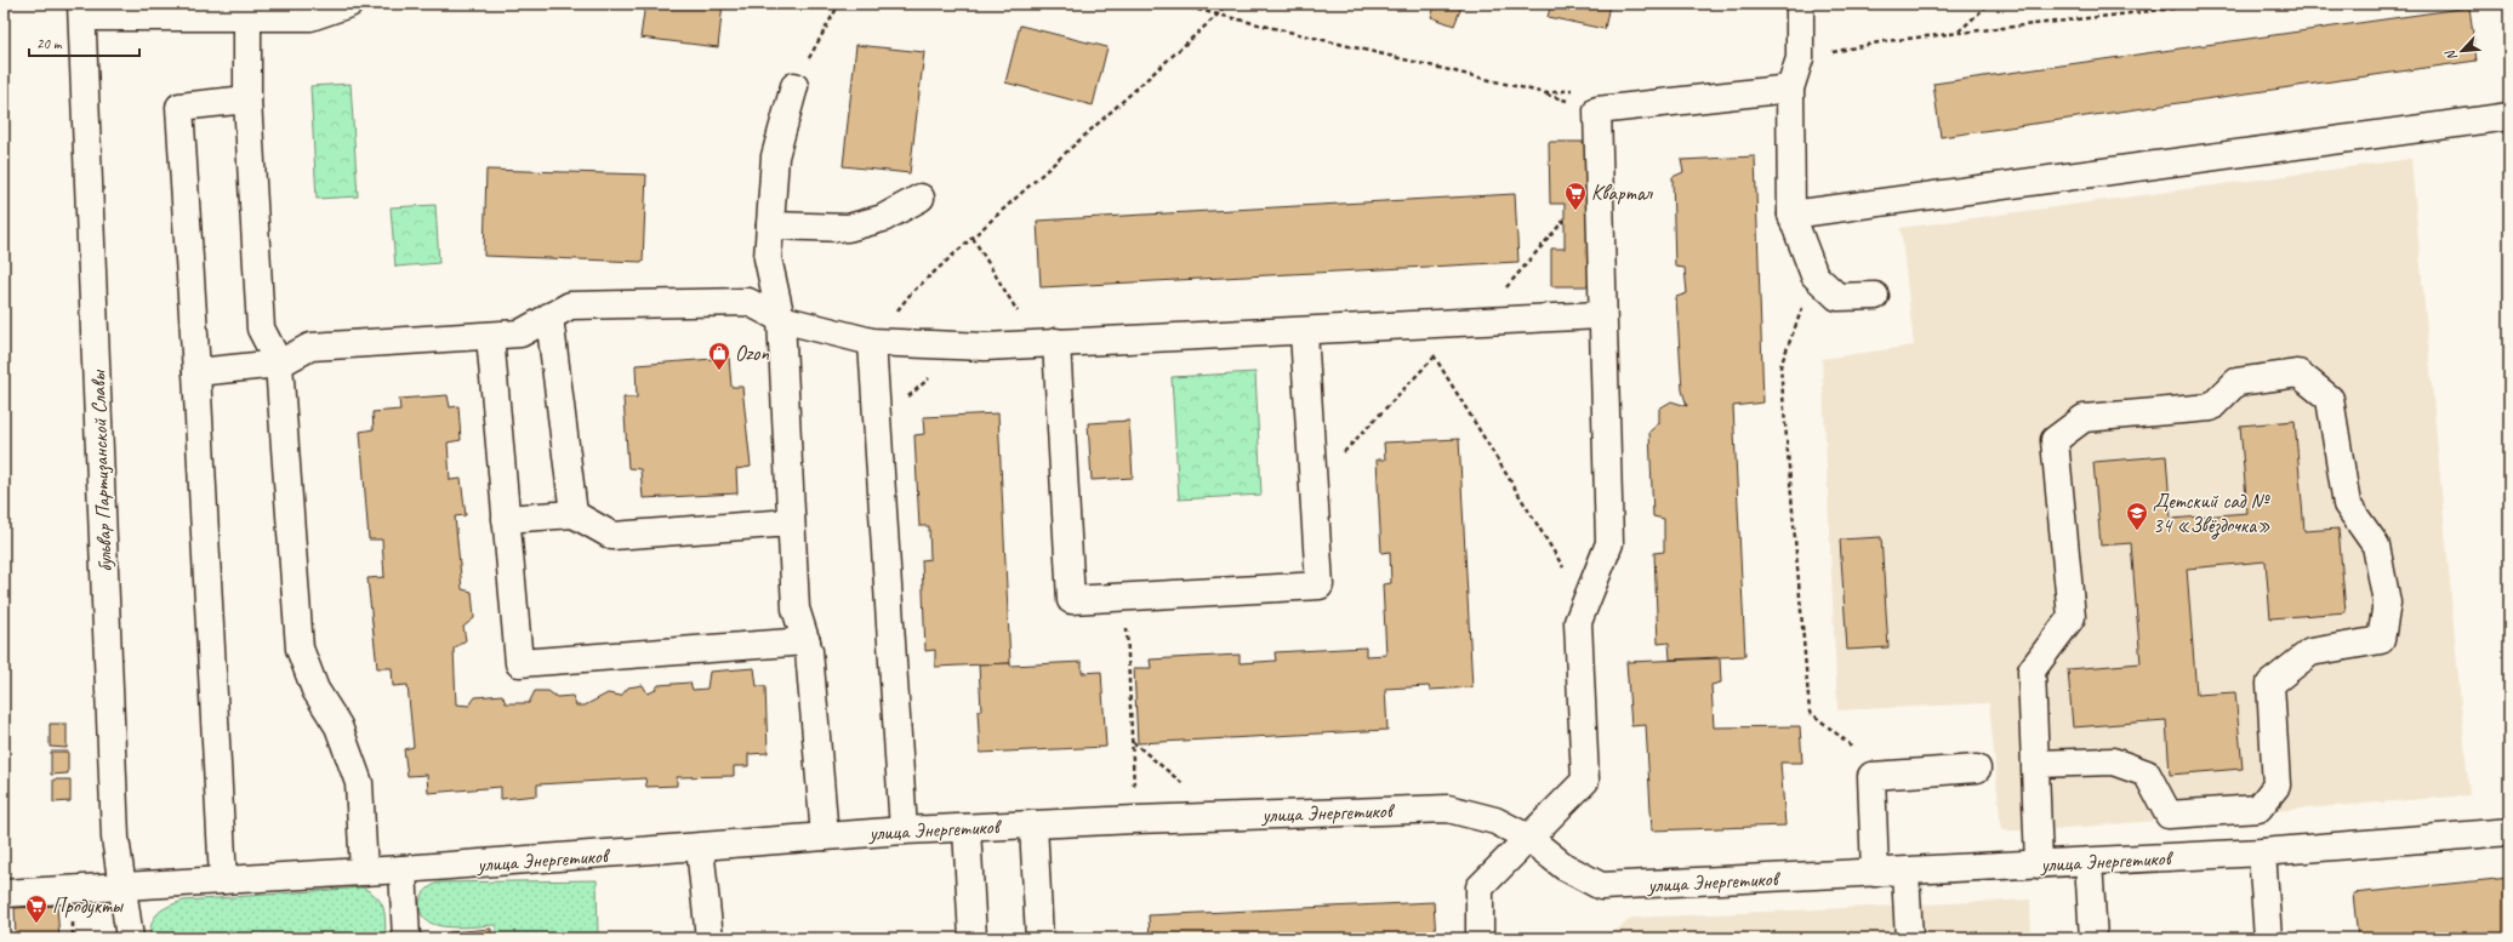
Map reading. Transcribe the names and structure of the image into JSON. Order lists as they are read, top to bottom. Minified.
{"streets":{"street":["бульвар Партизанской Славы","улица Энергетиков"]},"crossings":[["бульвар Партизанской Славы","улица Энергетиков"]],"places":{"supermarket":["Квартал","Продукты"],"shop":["Ozon"],"school or university":["Детский сад № 34 «Звёздочка»"]},"scale_bar":"20 m","north":"bottom left"}
